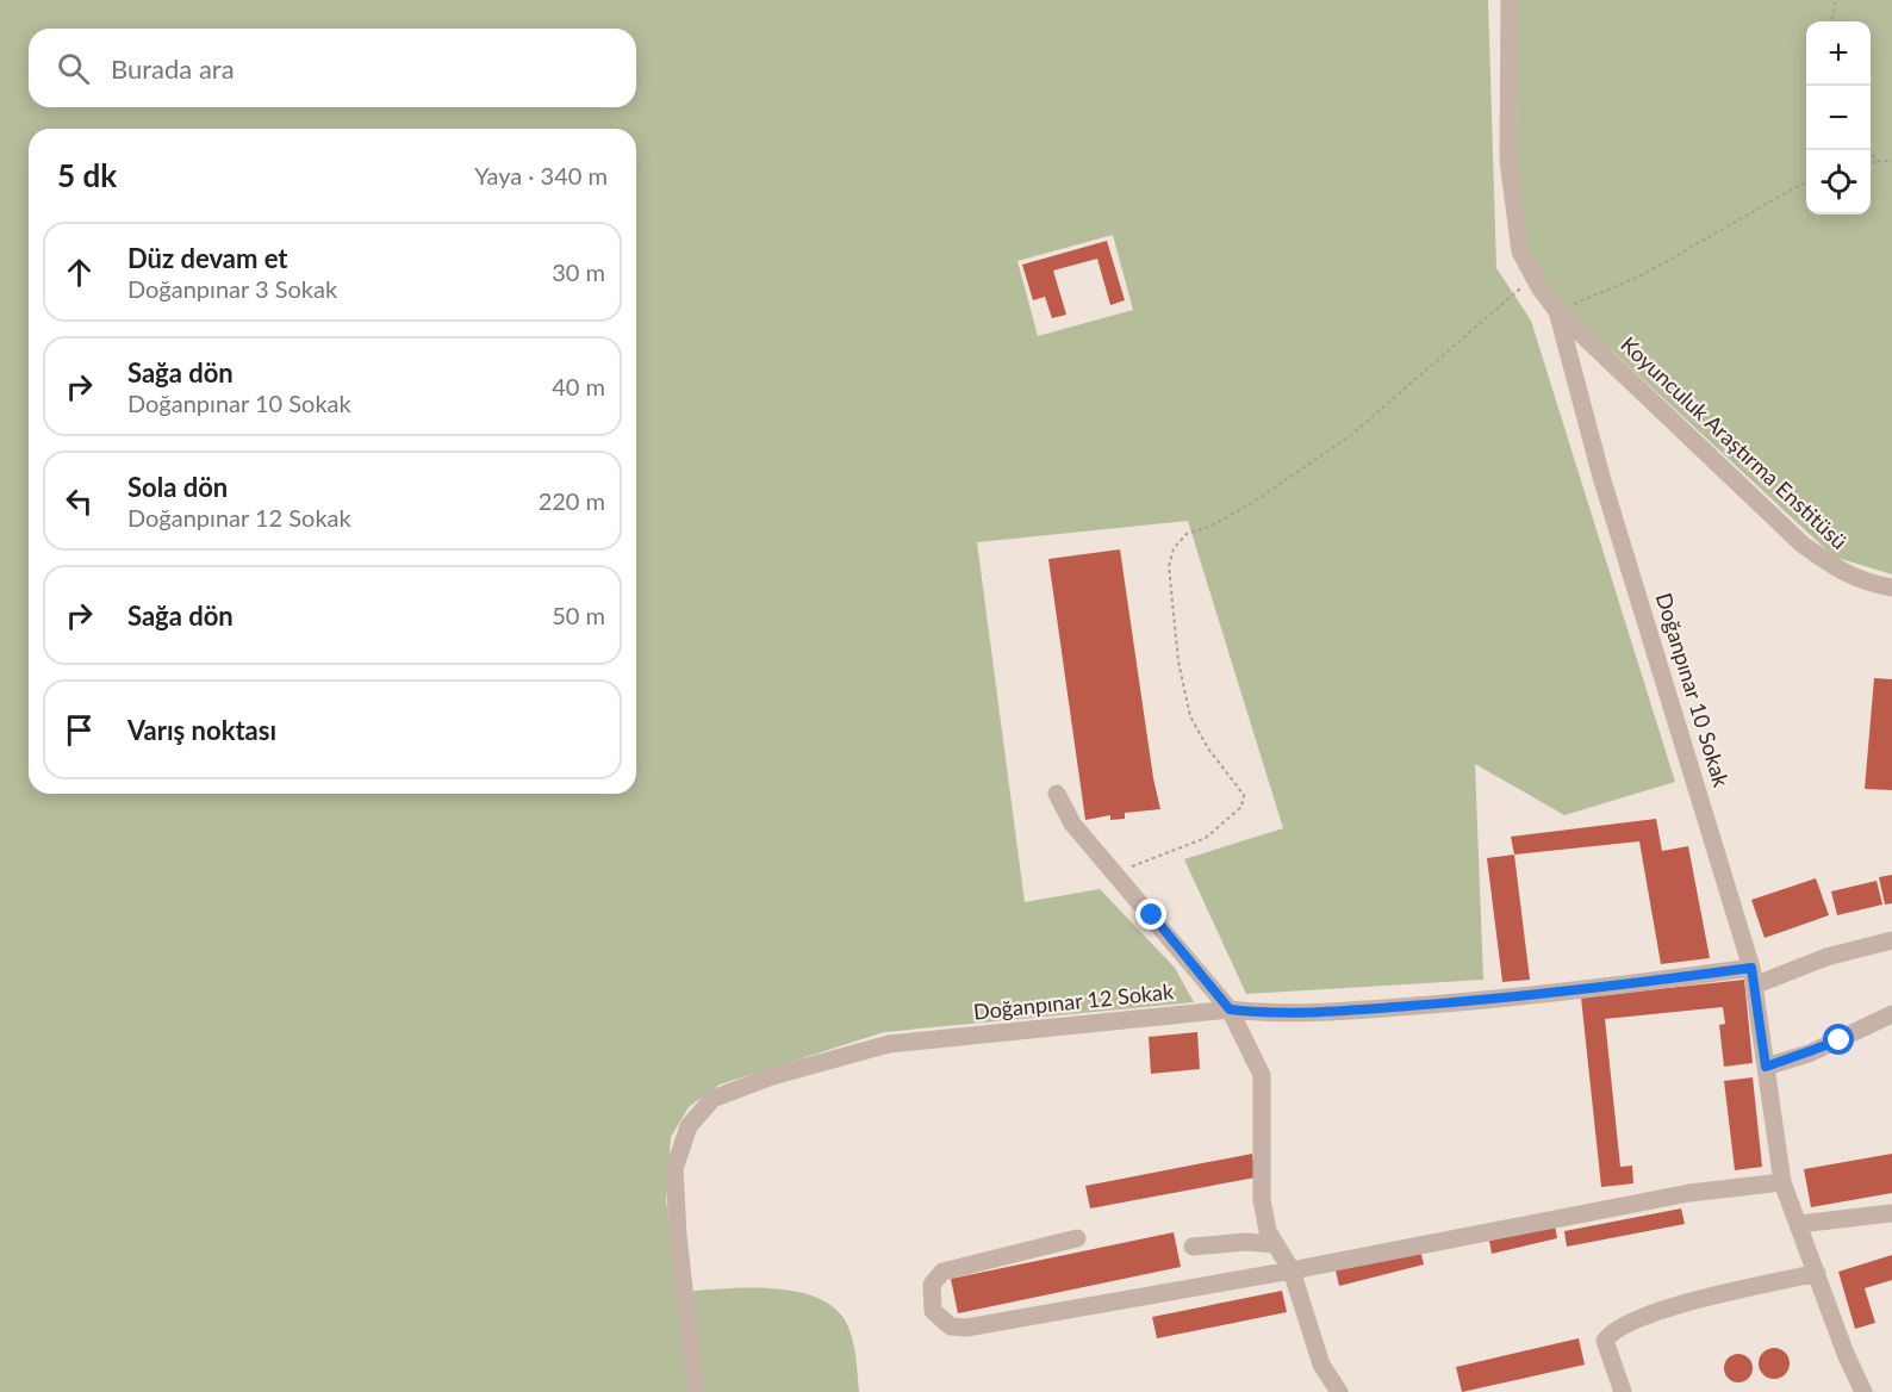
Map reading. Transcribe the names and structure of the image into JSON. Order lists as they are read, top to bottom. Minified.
{"streets":{"street":["Koyunculuk Araştırma Enstitüsü","Doğanpınar 10 Sokak","Doğanpınar 12 Sokak"]},"crossings":[["Koyunculuk Araştırma Enstitüsü","Doğanpınar 10 Sokak"],["Doğanpınar 10 Sokak","Doğanpınar 12 Sokak"]],"page":{"map_buttons":["+","−"],"search":"Burada ara","heading":["5 dk","Yaya · 340 m"],"list":[["Düz devam et","Doğanpınar 3 Sokak","30 m"],["Sağa dön","Doğanpınar 10 Sokak","40 m"],["Sola dön","Doğanpınar 12 Sokak","220 m"],["Sağa dön","50 m"],"Varış noktası"]}}
